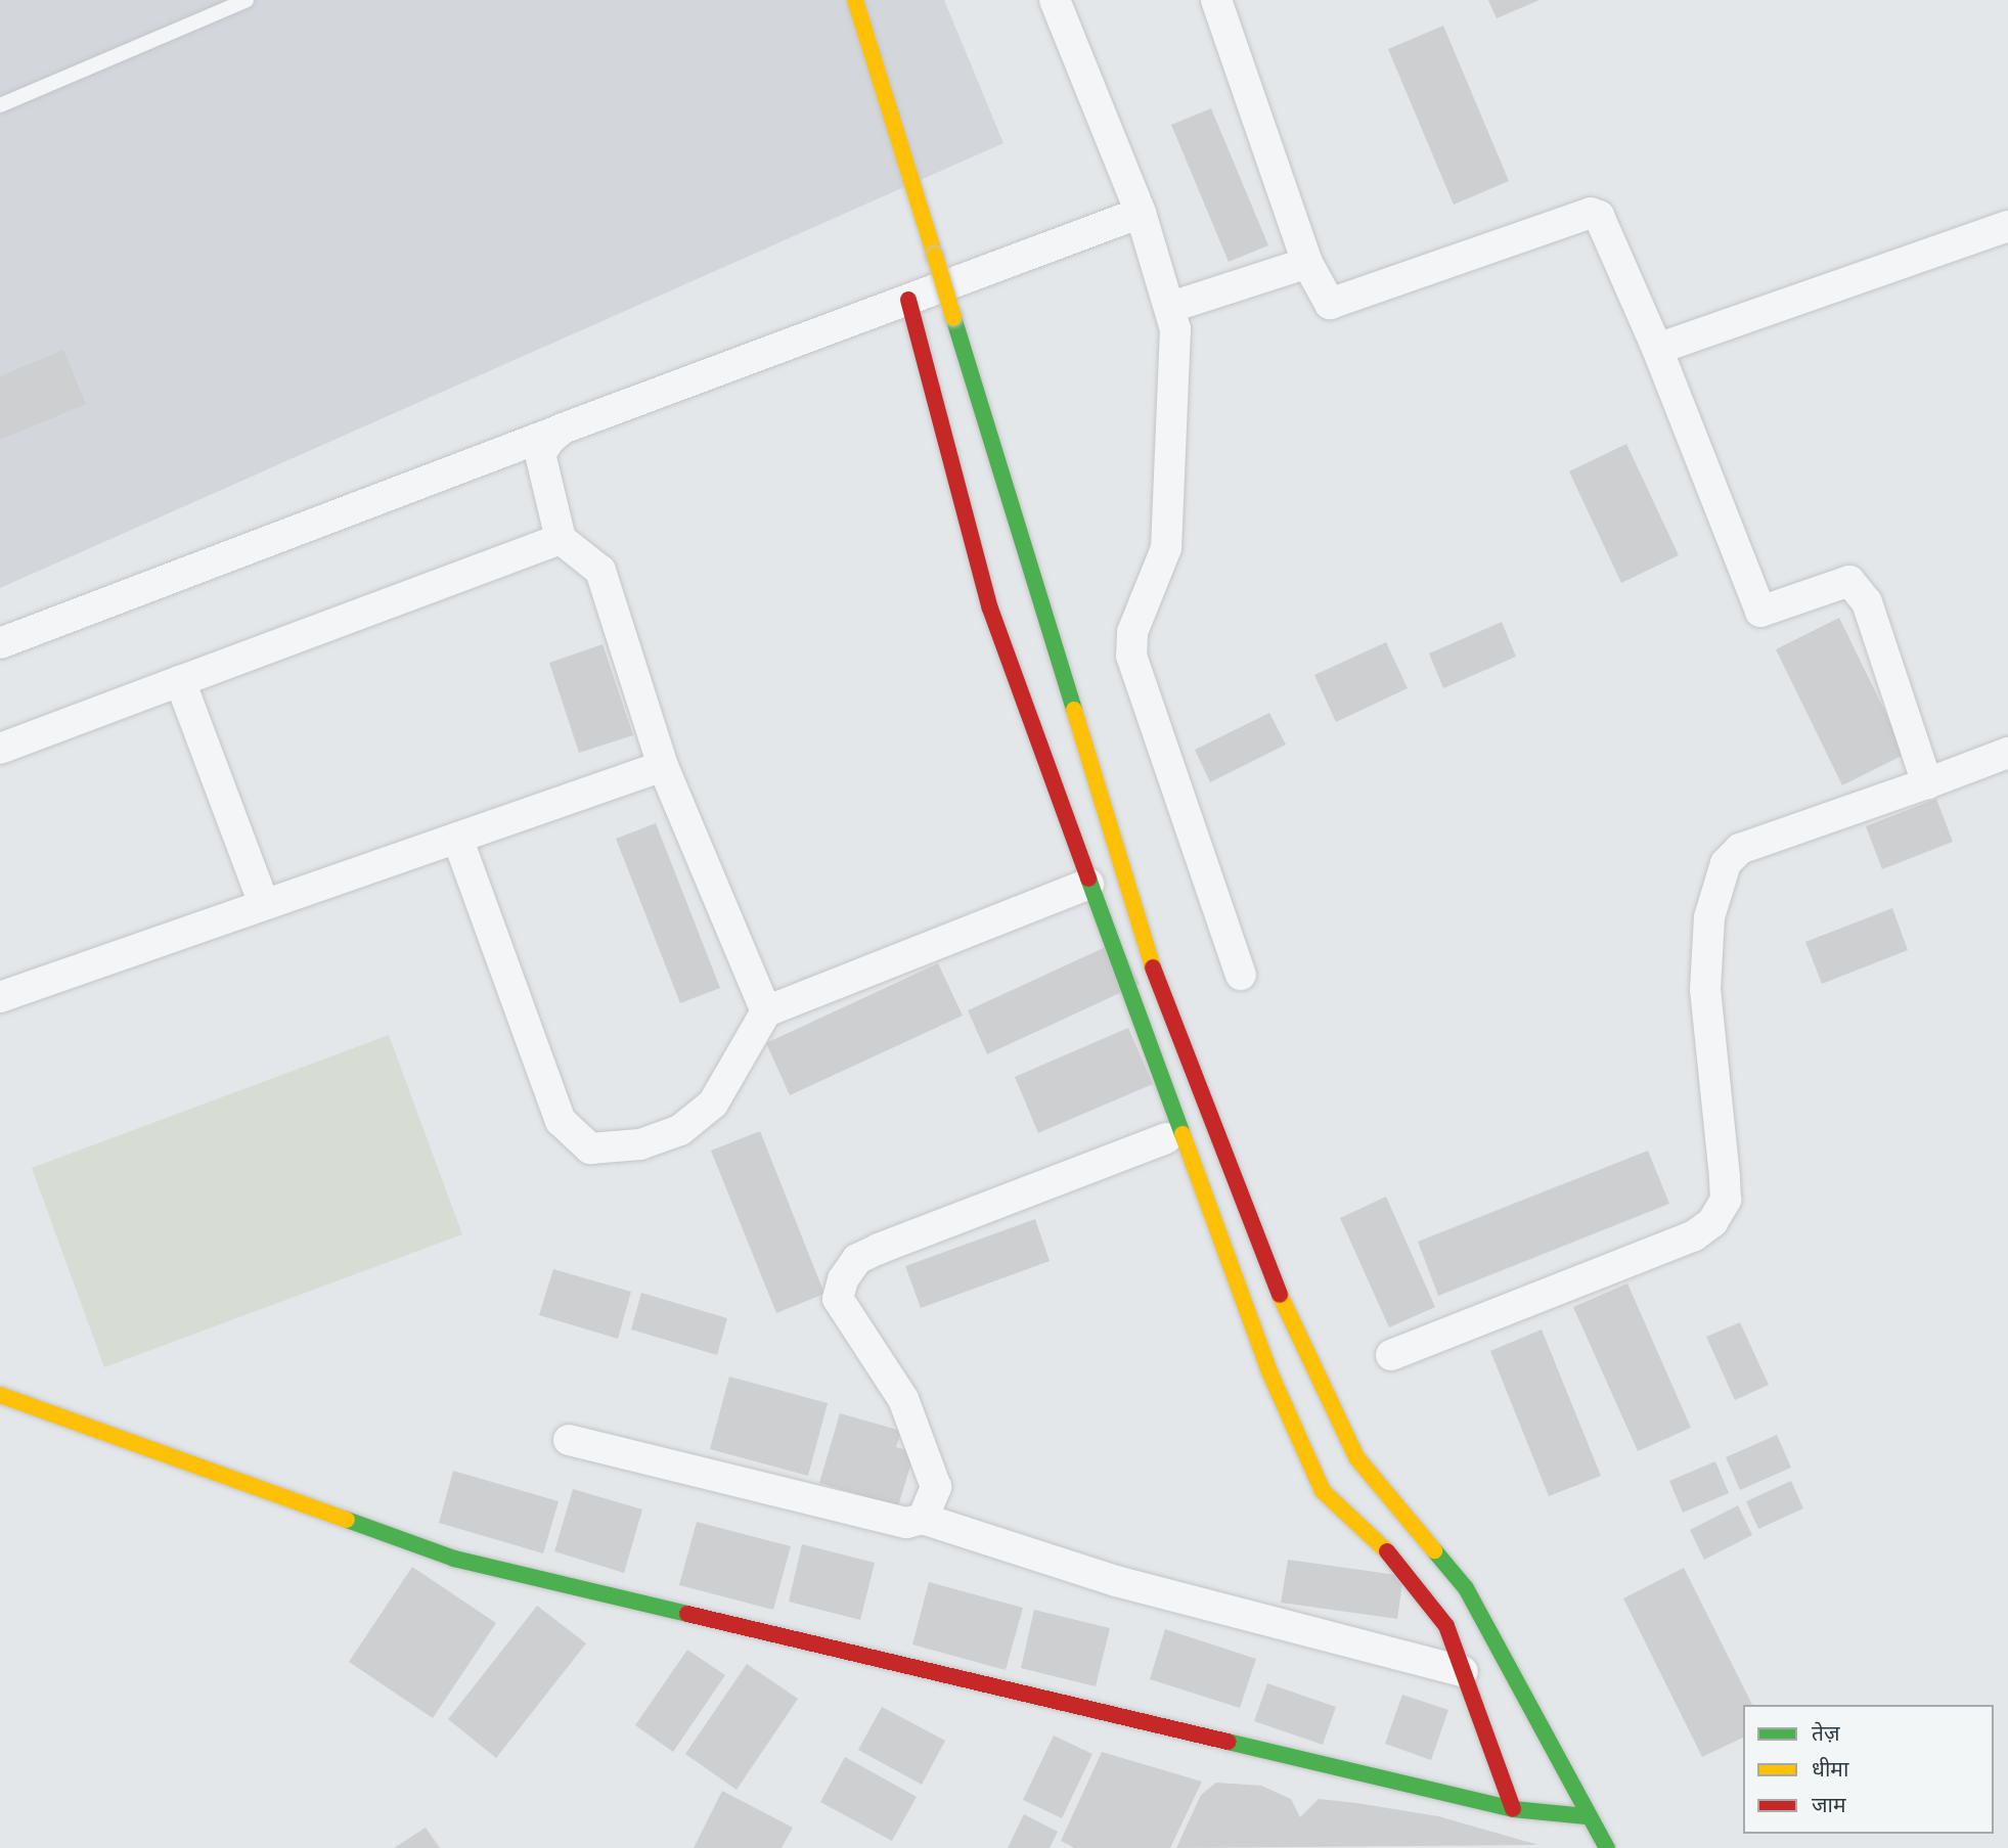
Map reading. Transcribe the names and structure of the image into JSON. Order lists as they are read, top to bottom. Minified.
{"legend":["तेज़","धीमा","जाम"]}
